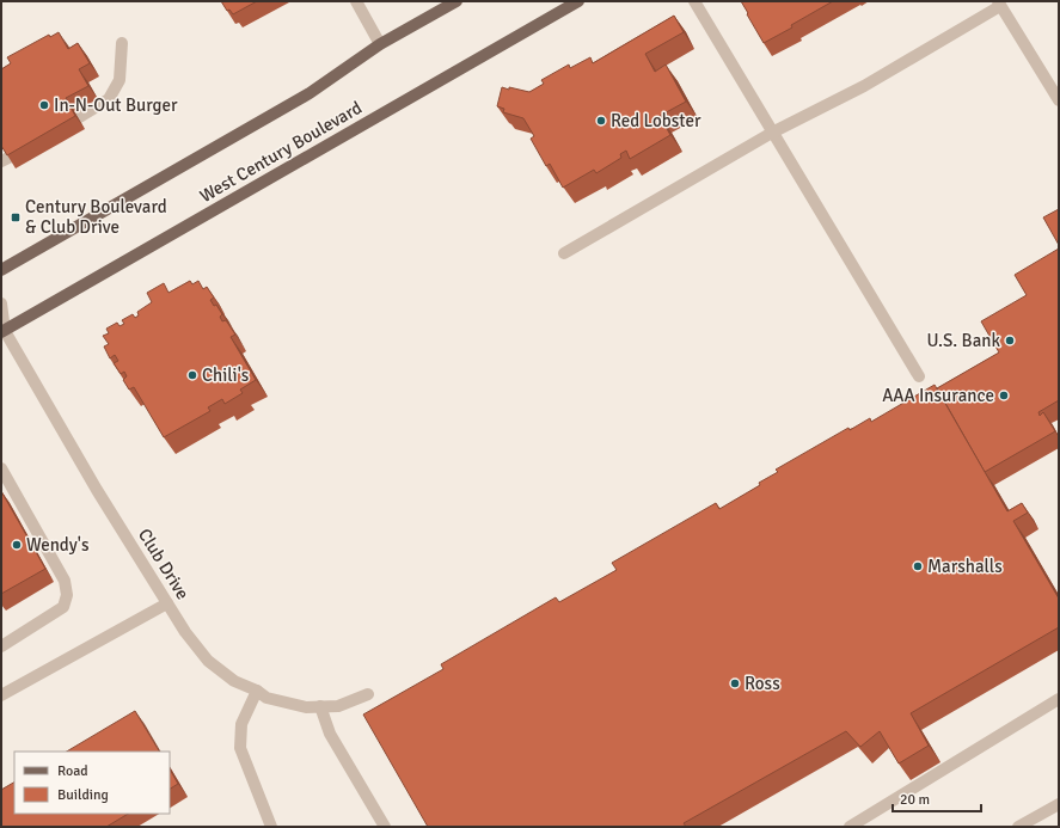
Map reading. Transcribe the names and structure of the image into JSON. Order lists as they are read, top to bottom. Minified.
{"streets":{"main road":["West Century Boulevard"],"street":["Club Drive"]},"crossings":[["West Century Boulevard","Club Drive"]],"places":{"other":["In-N-Out Burger","Red Lobster","U.S. Bank","Chili's","AAA Insurance","Wendy's","Marshalls","Ross"],"transit":["Century Boulevard & Club Drive"]},"legend":["Road","Building"],"scale_bar":"20 m"}
